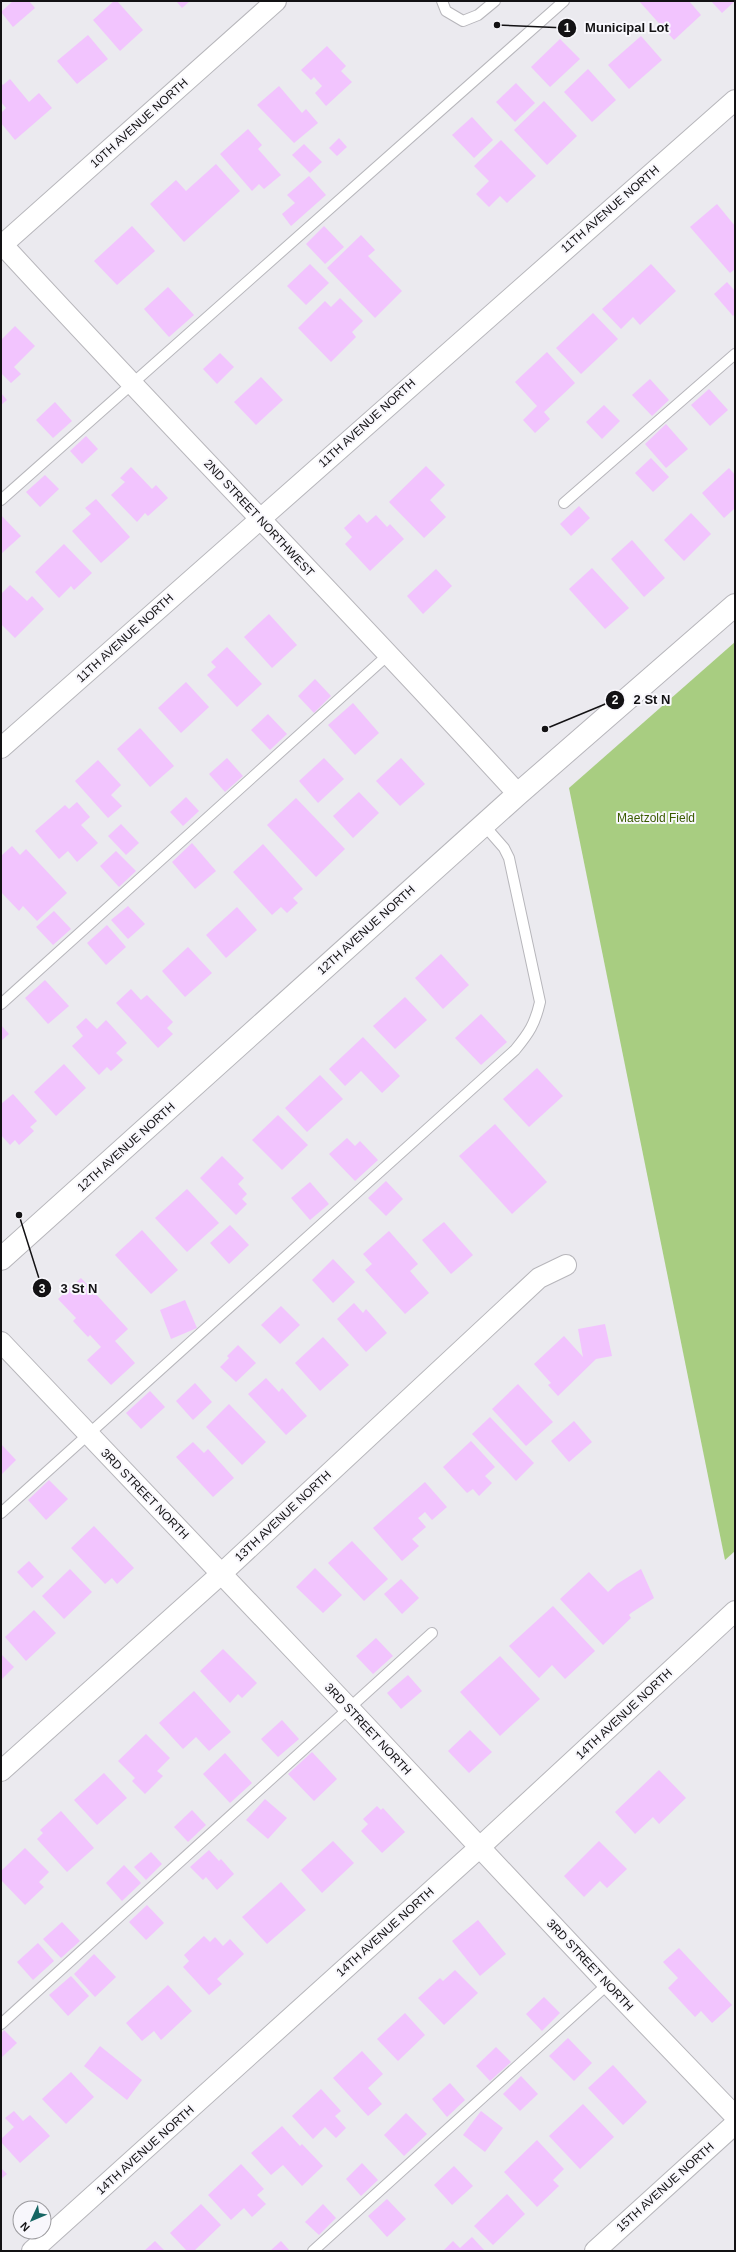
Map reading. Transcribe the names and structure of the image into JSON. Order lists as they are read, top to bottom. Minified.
{"streets":{"street":["10TH AVENUE NORTH","11TH AVENUE NORTH","2ND STREET NORTHWEST","12TH AVENUE NORTH","3RD STREET NORTH","13TH AVENUE NORTH","14TH AVENUE NORTH","15TH AVENUE NORTH"]},"crossings":[["10TH AVENUE NORTH","2ND STREET NORTHWEST"],["11TH AVENUE NORTH","2ND STREET NORTHWEST"],["2ND STREET NORTHWEST","12TH AVENUE NORTH"],["3RD STREET NORTH","13TH AVENUE NORTH"],["3RD STREET NORTH","14TH AVENUE NORTH"]],"parks":["Maetzold Field"],"places":["Municipal Lot","2 St N","3 St N"],"north":"bottom left"}
